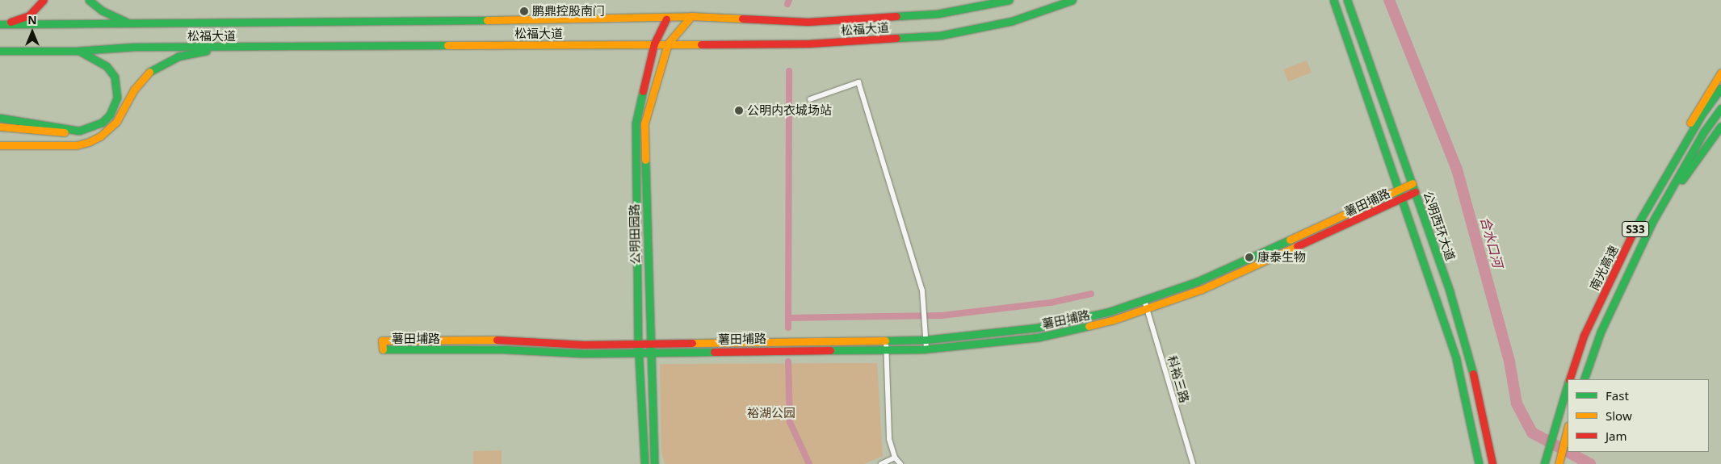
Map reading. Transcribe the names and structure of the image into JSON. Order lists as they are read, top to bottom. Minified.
{"streets":{"main road":["松福大道","薯田埔路","公明西环大道","S33","公明田园路","南光高速"],"street":["科裕三路"]},"crossings":[["松福大道","公明田园路"],["薯田埔路","公明西环大道"],["薯田埔路","公明田园路"],["薯田埔路","科裕三路"]],"water":["合水口河"],"parks":["裕湖公园"],"places":["鹏鼎控股南门","公明内衣城场站","康泰生物"],"legend":["Fast","Slow","Jam"],"north":"top"}
